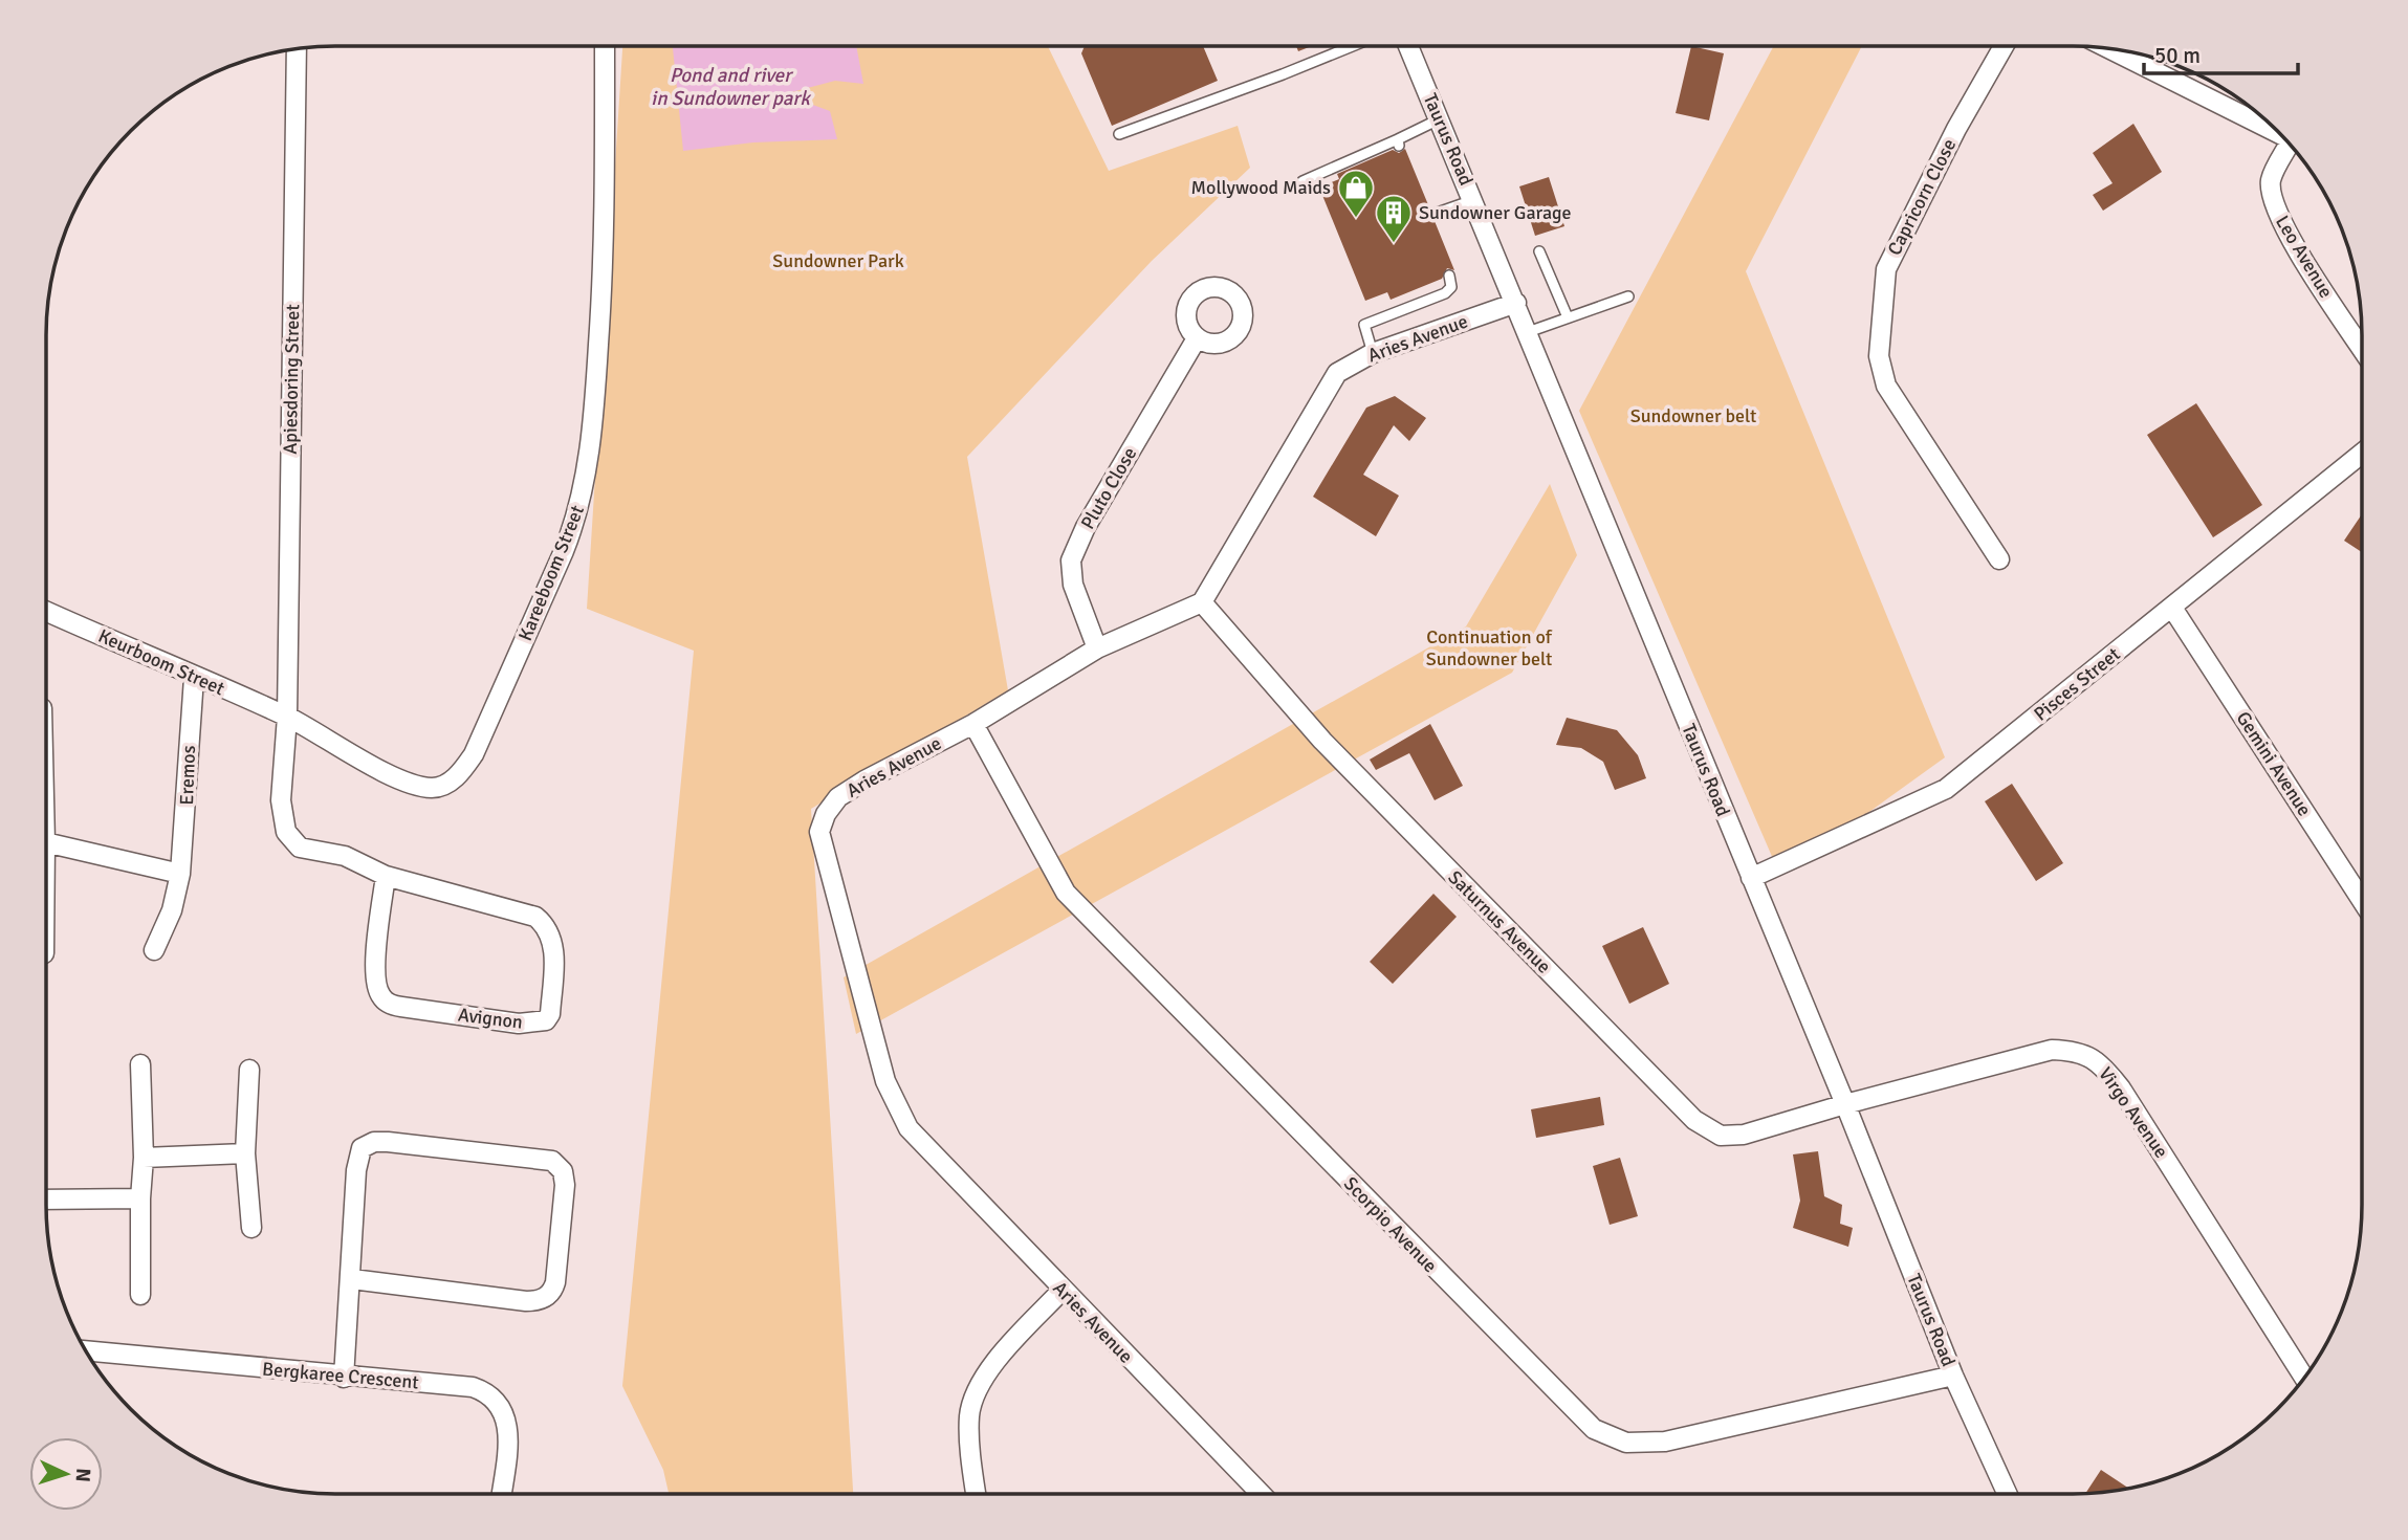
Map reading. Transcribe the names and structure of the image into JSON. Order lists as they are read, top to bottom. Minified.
{"streets":{"street":["Taurus Road","Capricorn Close","Leo Avenue","Aries Avenue","Apiesdoring Street","Pluto Close","Kareeboom Street","Keurboom Street","Pisces Street","Gemini Avenue","Eremos","Saturnus Avenue","Avignon","Virgo Avenue","Scorpio Avenue","Bergkaree Crescent"]},"crossings":[["Taurus Road","Aries Avenue"],["Taurus Road","Pisces Street"],["Taurus Road","Saturnus Avenue"],["Taurus Road","Virgo Avenue"],["Taurus Road","Scorpio Avenue"],["Aries Avenue","Pluto Close"],["Aries Avenue","Saturnus Avenue"],["Aries Avenue","Scorpio Avenue"],["Apiesdoring Street","Kareeboom Street"],["Apiesdoring Street","Keurboom Street"],["Apiesdoring Street","Avignon"],["Kareeboom Street","Keurboom Street"],["Kareeboom Street","Avignon"],["Keurboom Street","Eremos"],["Keurboom Street","Avignon"],["Pisces Street","Gemini Avenue"],["Saturnus Avenue","Virgo Avenue"]],"water":["Pond and river in Sundowner park"],"parks":["Sundowner Park","Sundowner belt","Continuation of Sundowner belt"],"places":{"shop":["Mollywood Maids"],"building":["Sundowner Garage"]},"scale_bar":"50 m","north":"right"}
